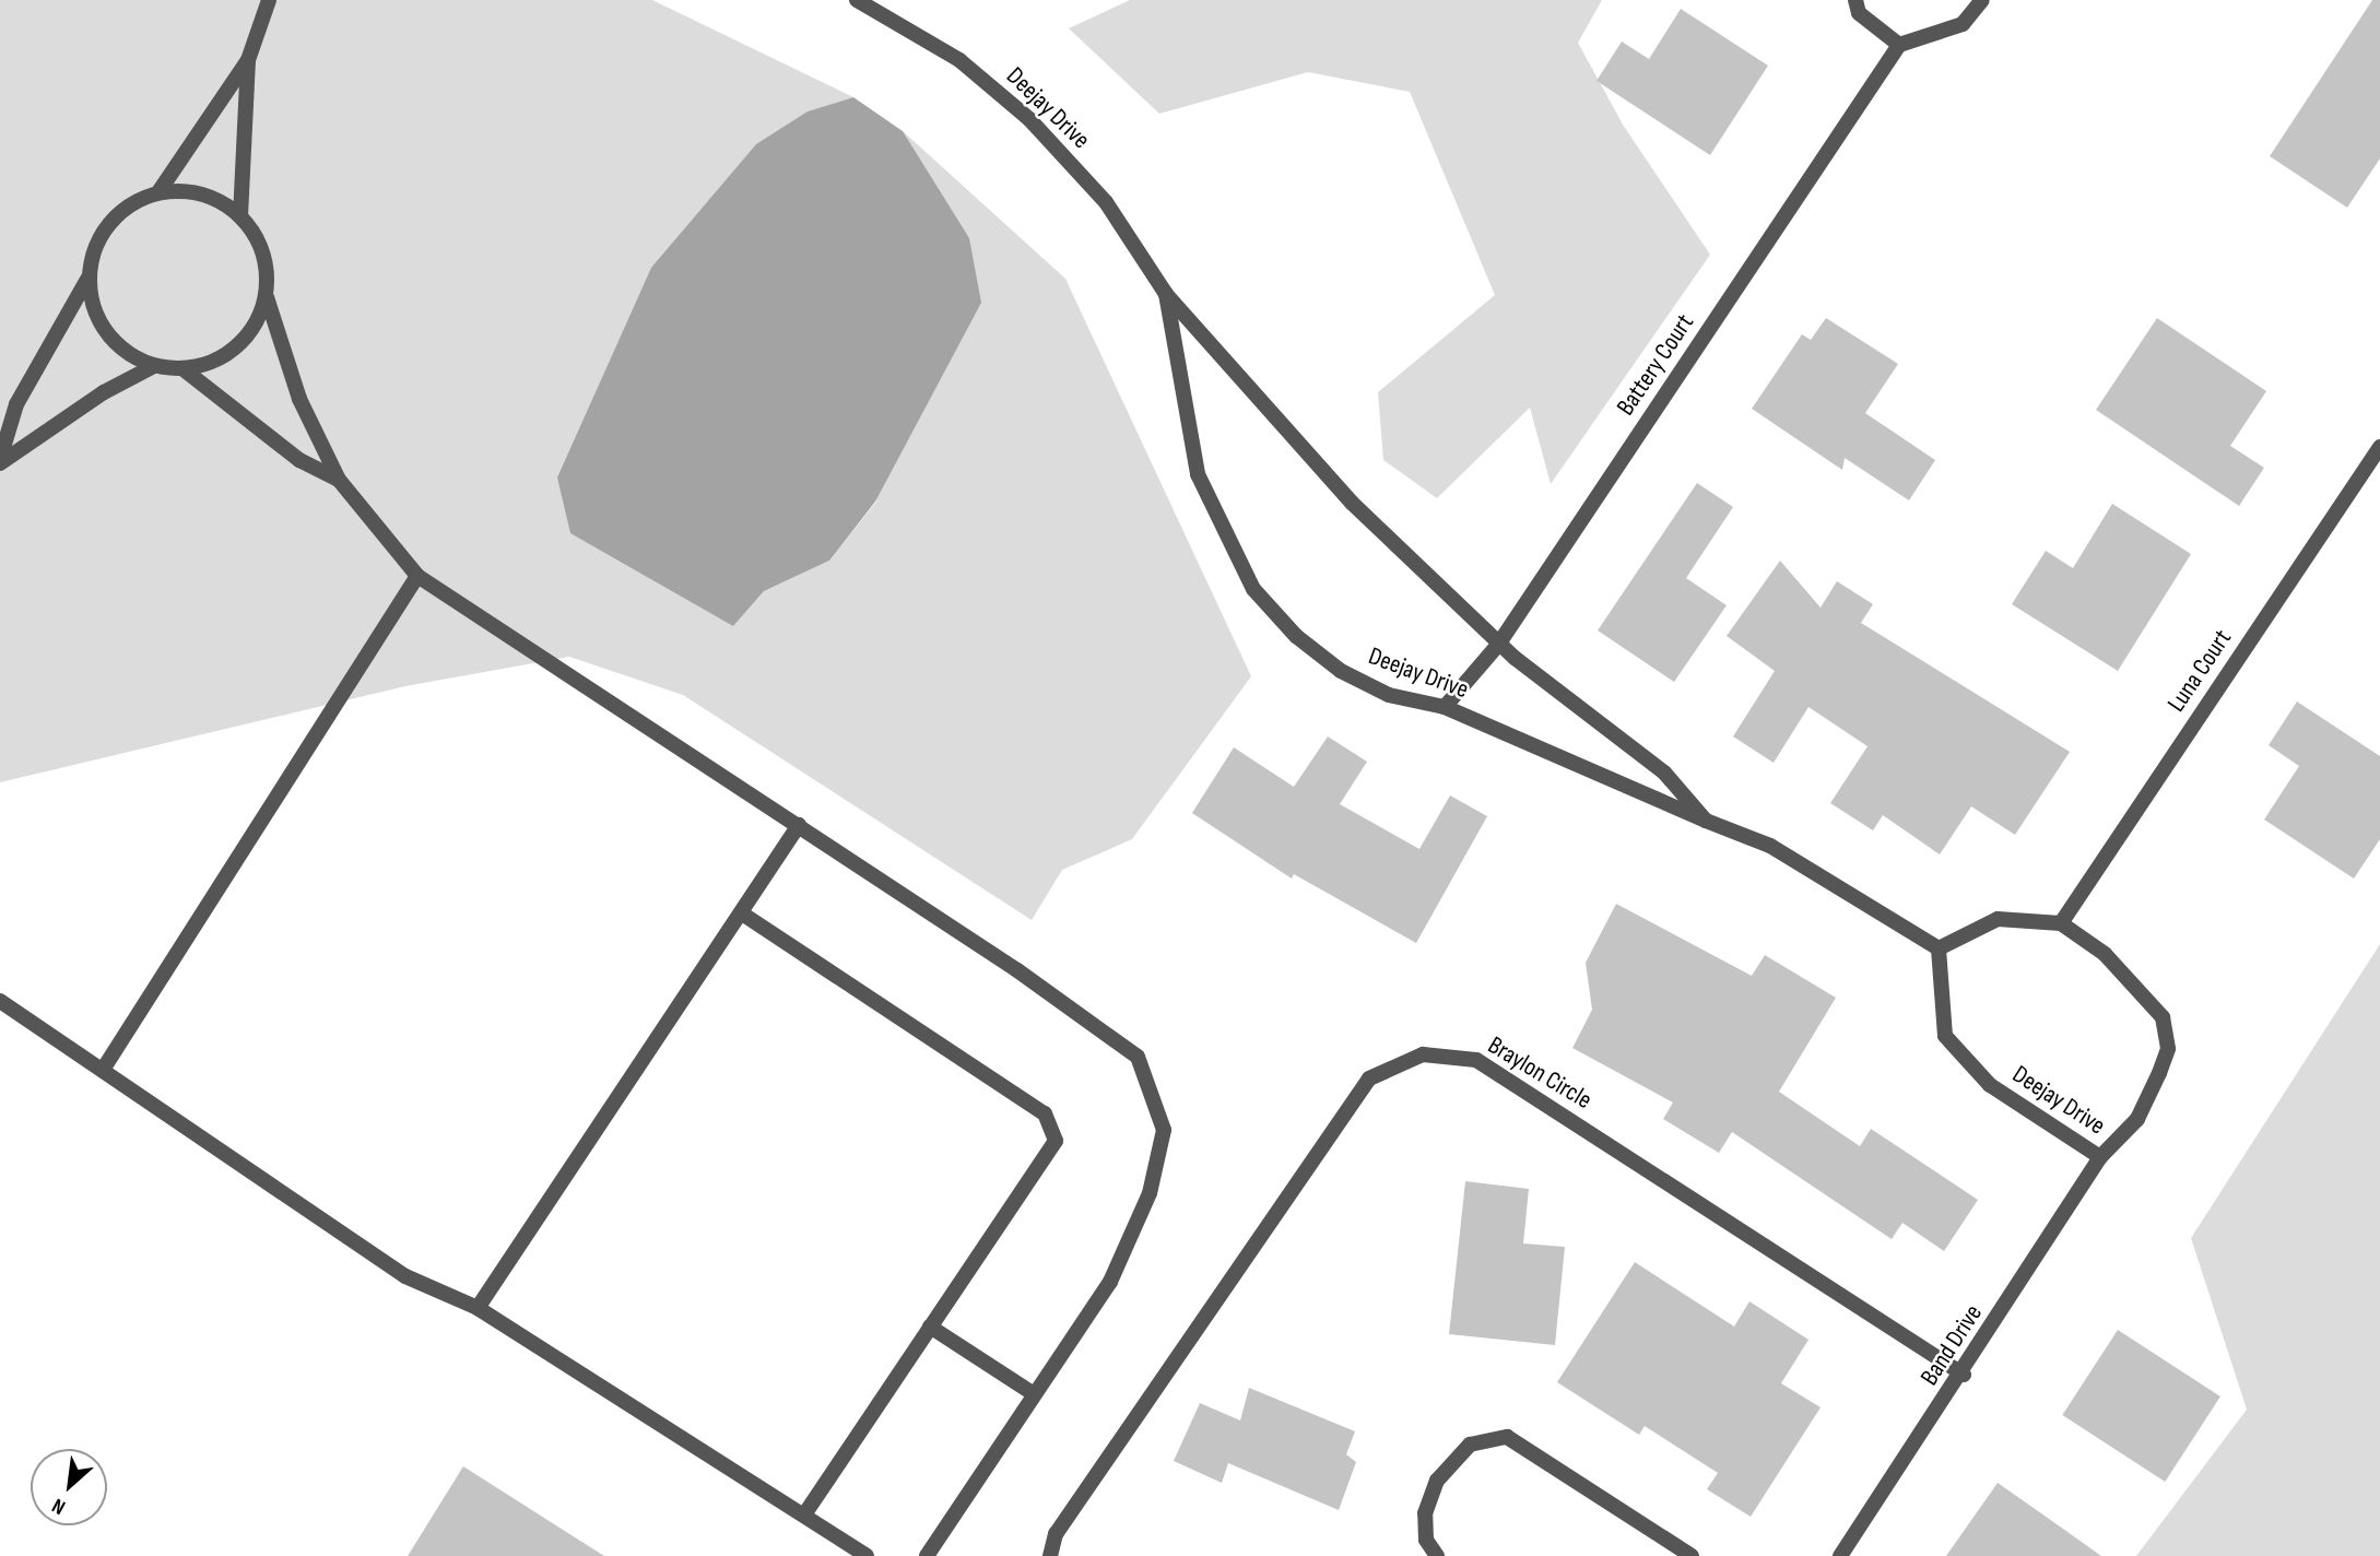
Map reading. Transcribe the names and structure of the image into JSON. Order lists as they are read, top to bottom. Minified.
{"streets":{"street":["Deejay Drive","Battery Court","Luna Court","Braylon Circle","Band Drive"]},"crossings":[["Deejay Drive","Battery Court"],["Deejay Drive","Luna Court"],["Deejay Drive","Band Drive"],["Luna Court","Band Drive"],["Braylon Circle","Band Drive"]],"north":"bottom left"}
